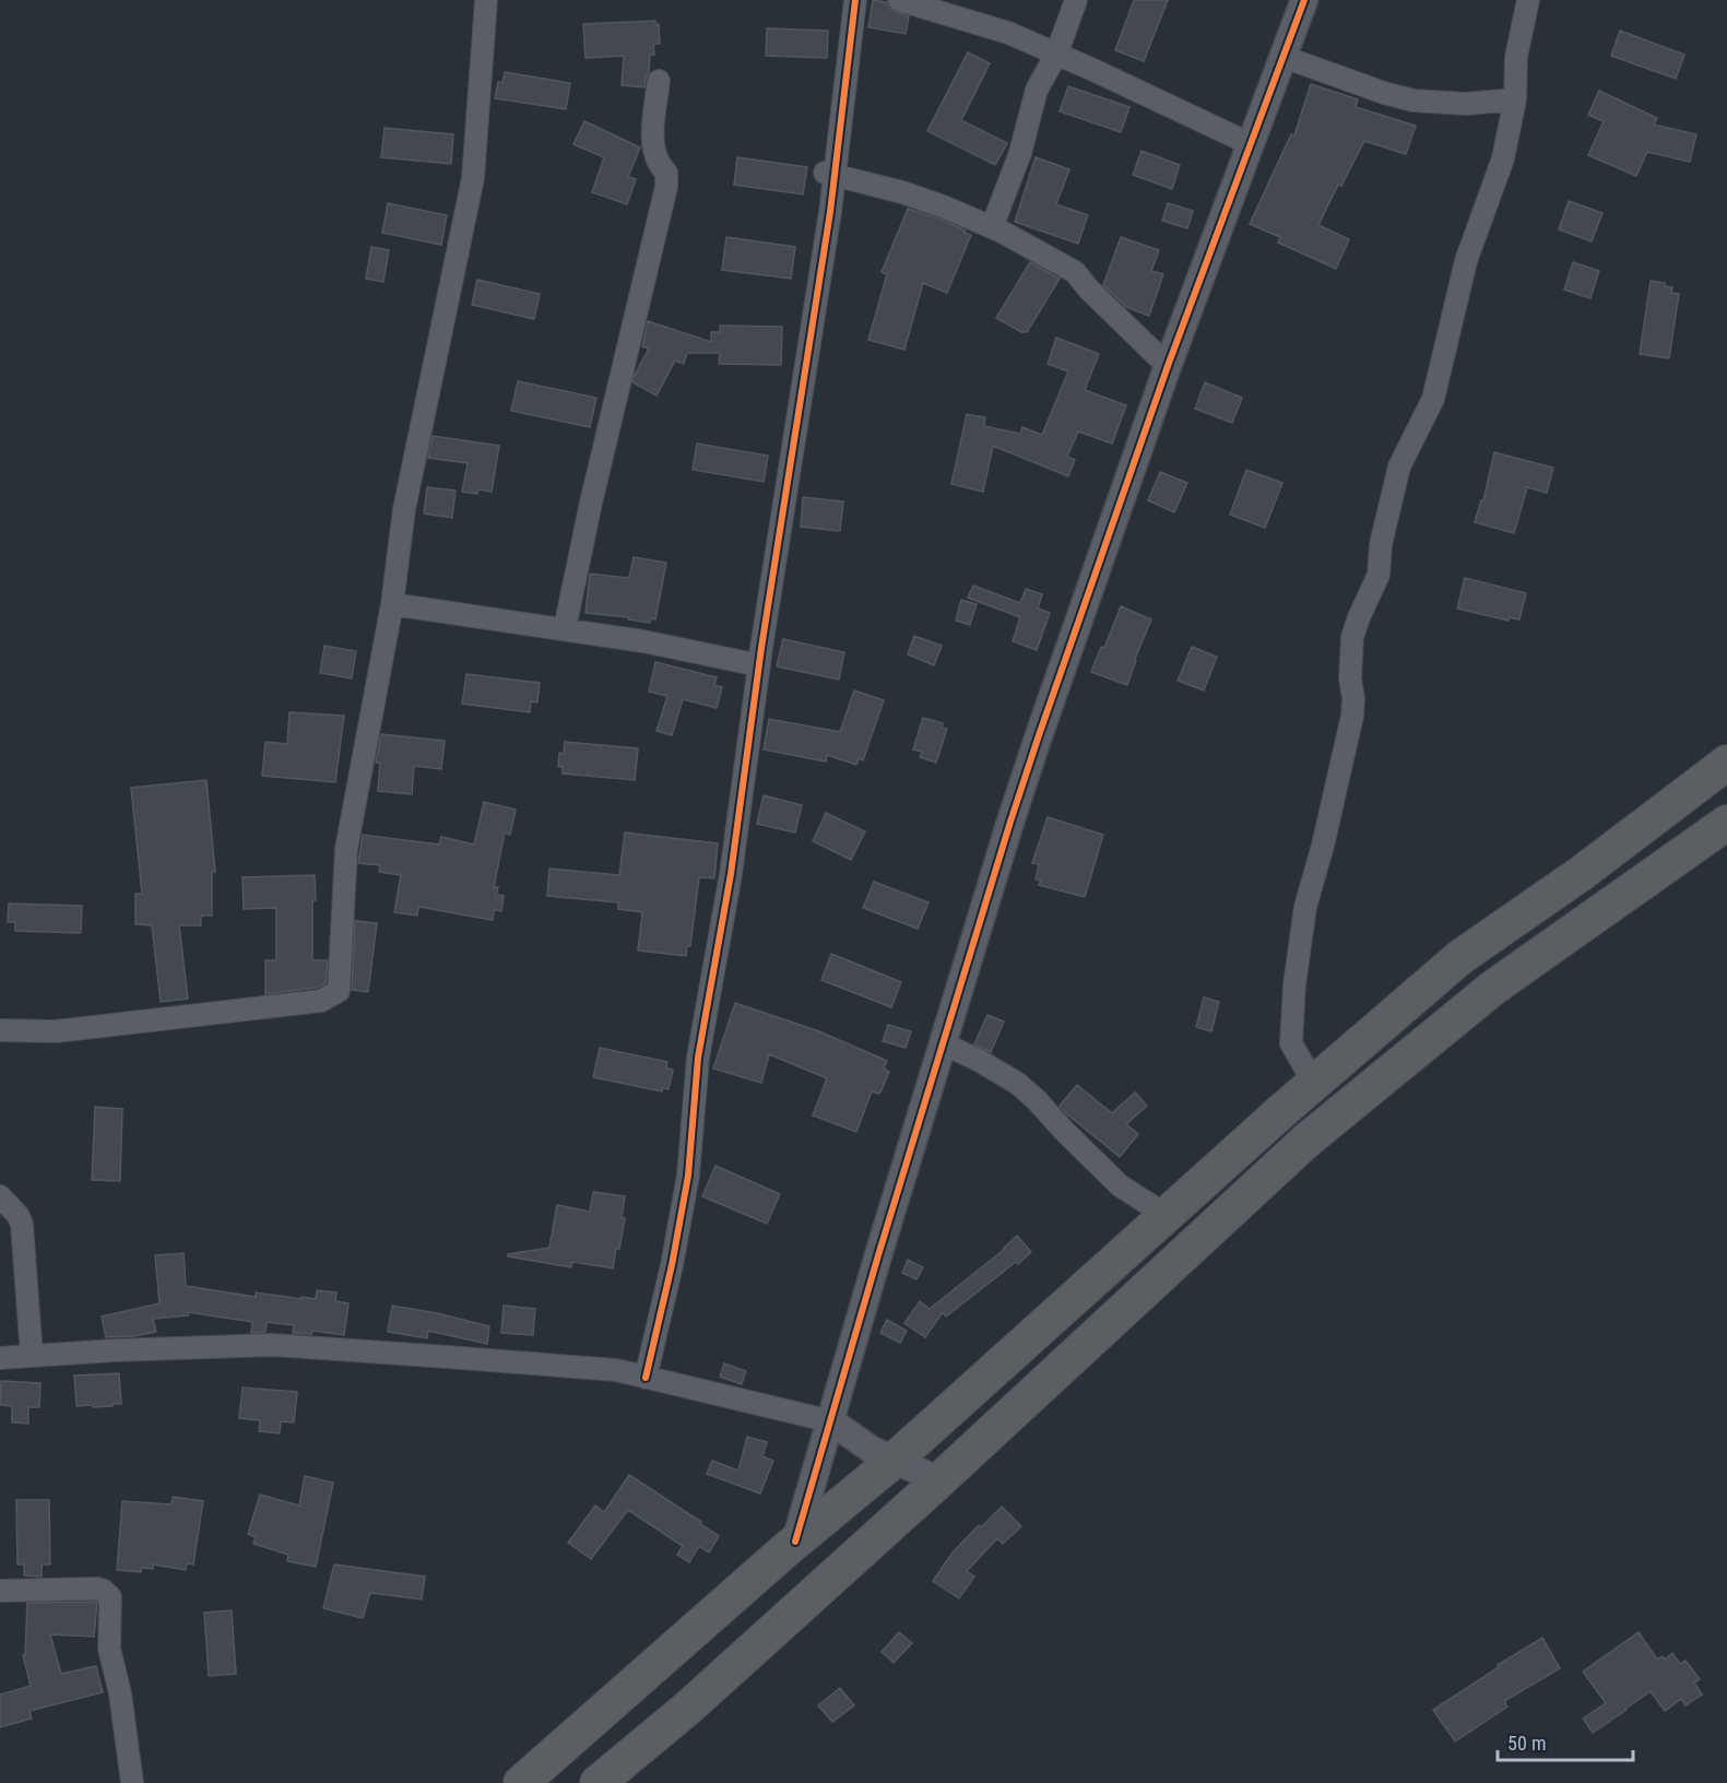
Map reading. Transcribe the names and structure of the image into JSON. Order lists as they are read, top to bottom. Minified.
{"scale_bar":"50 m"}
